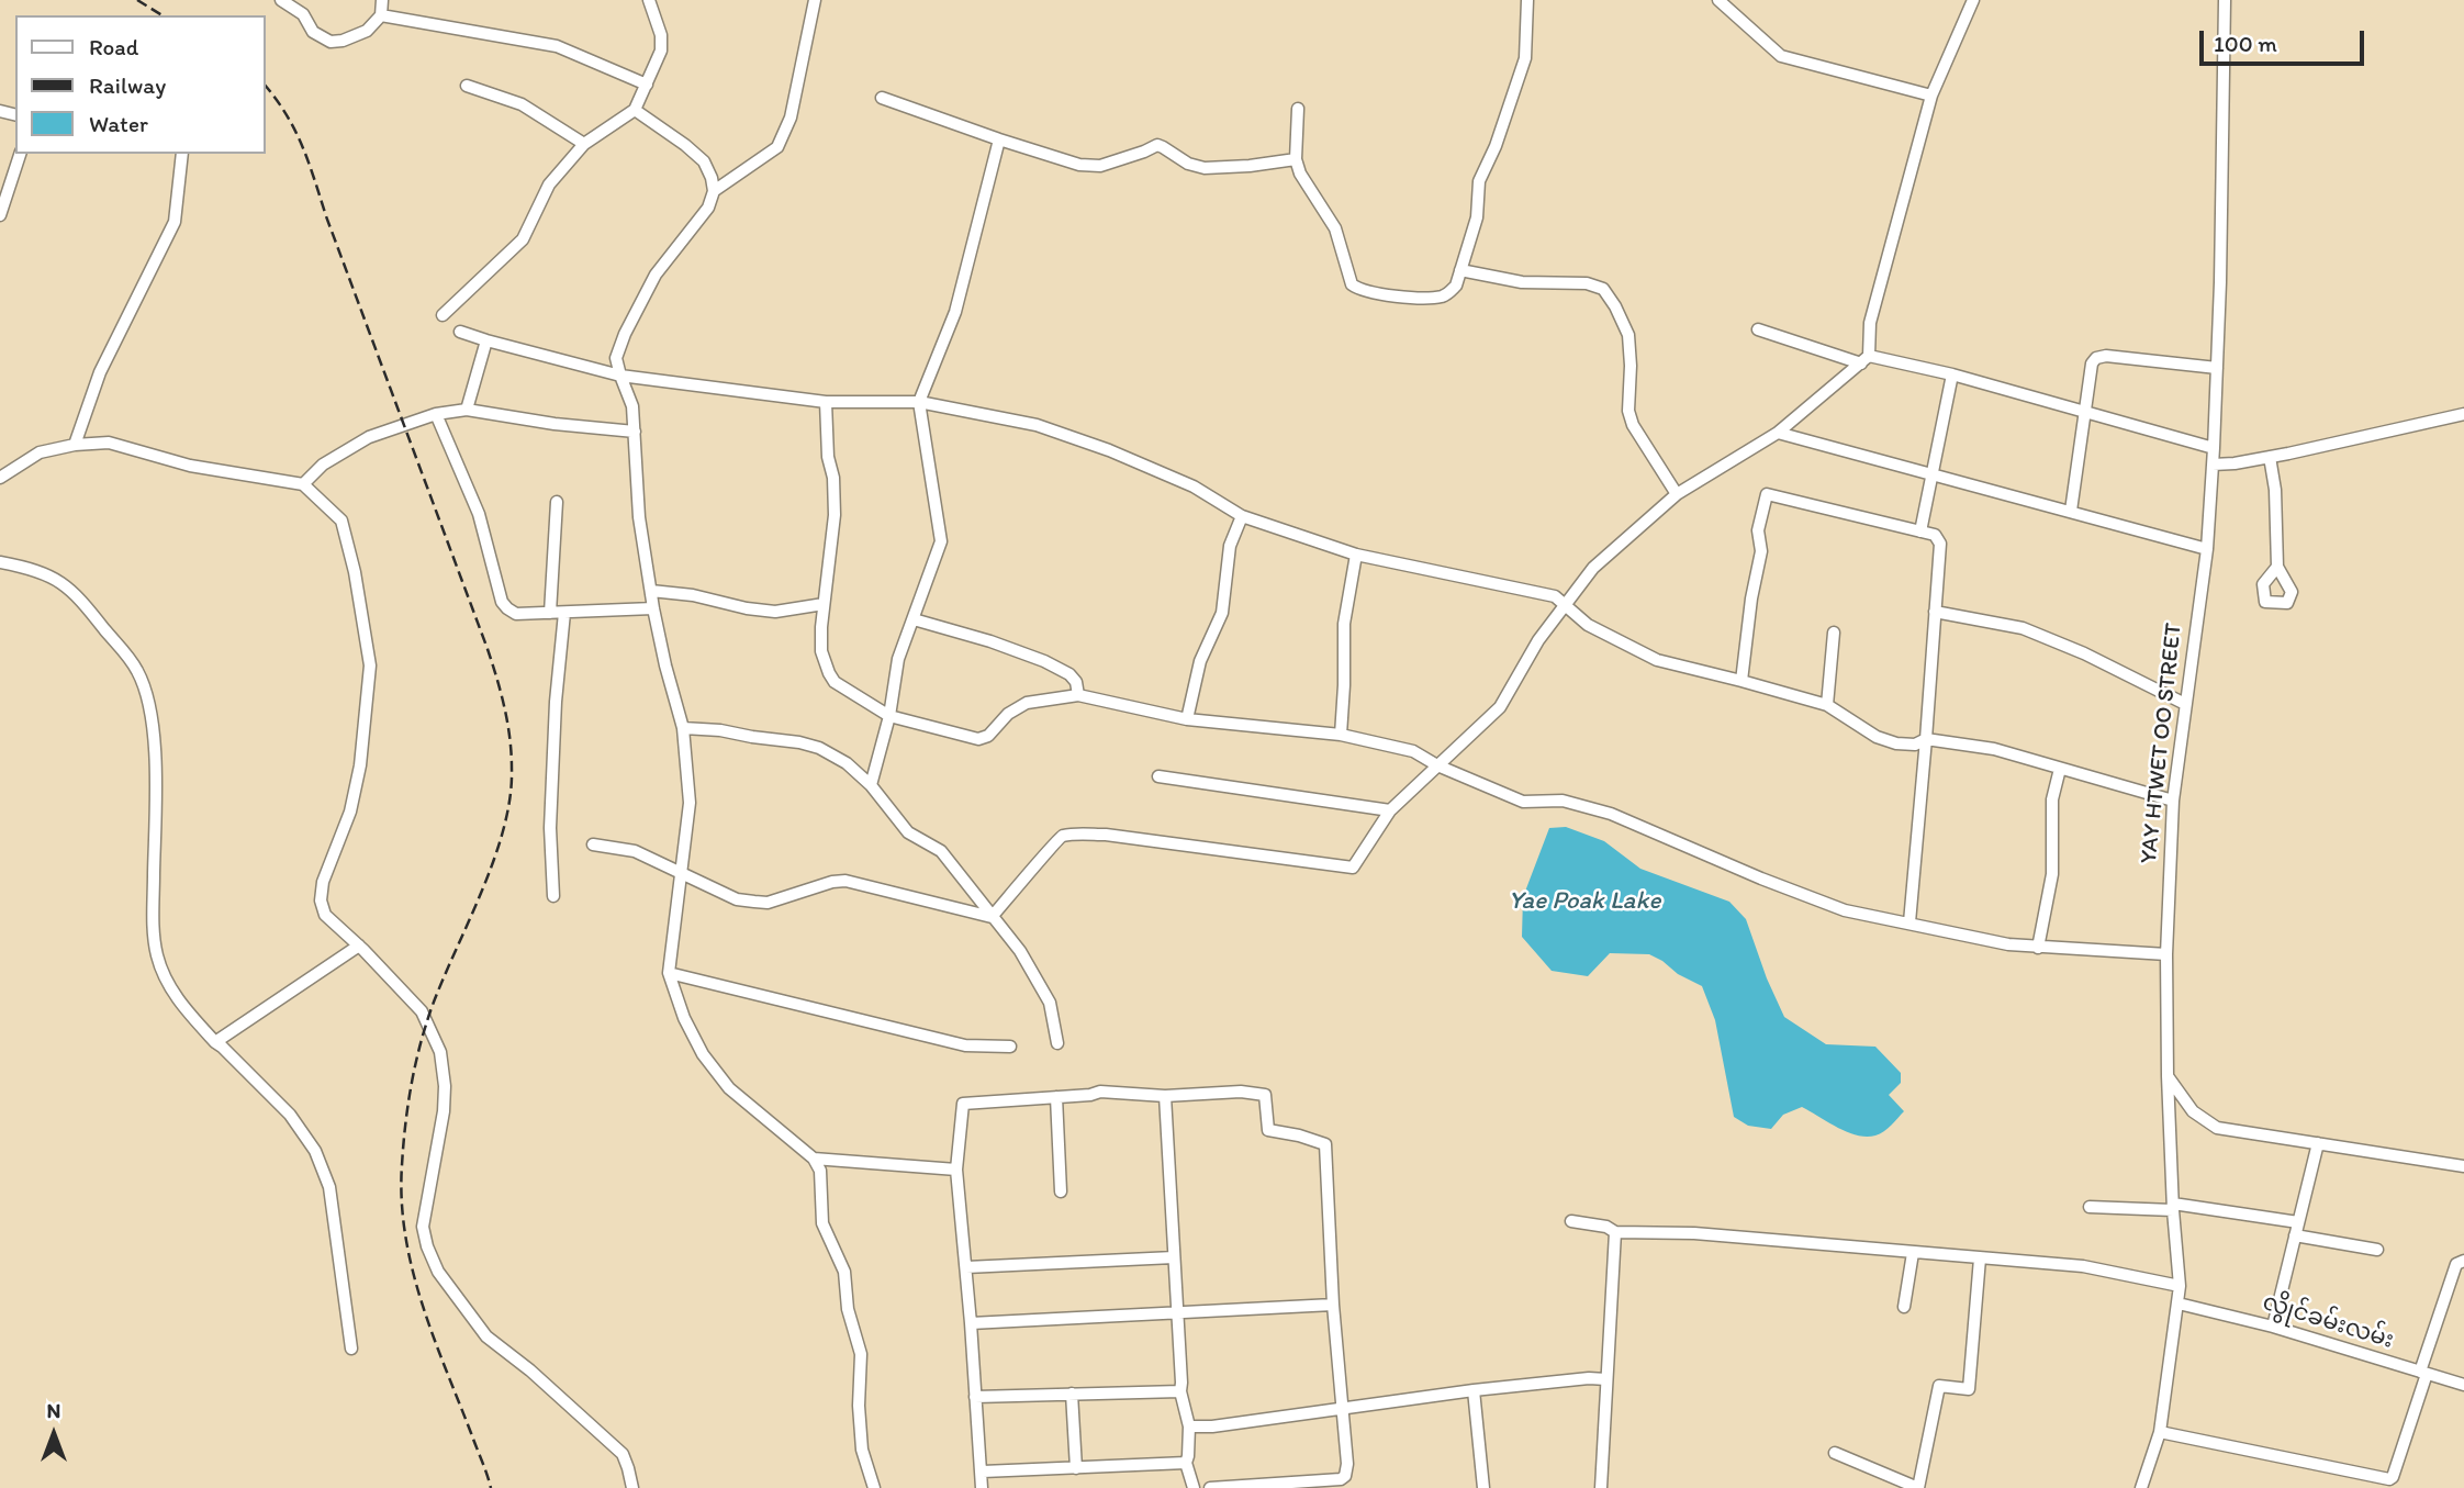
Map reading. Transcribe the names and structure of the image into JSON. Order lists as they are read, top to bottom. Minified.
{"streets":{"street":["YAY HTWET OO STREET","လွိုင်ခမ်းလမ်း"]},"crossings":[["YAY HTWET OO STREET","လွိုင်ခမ်းလမ်း"]],"water":["Yae Poak Lake"],"legend":["Road","Railway","Water"],"scale_bar":"100 m","north":"top"}
